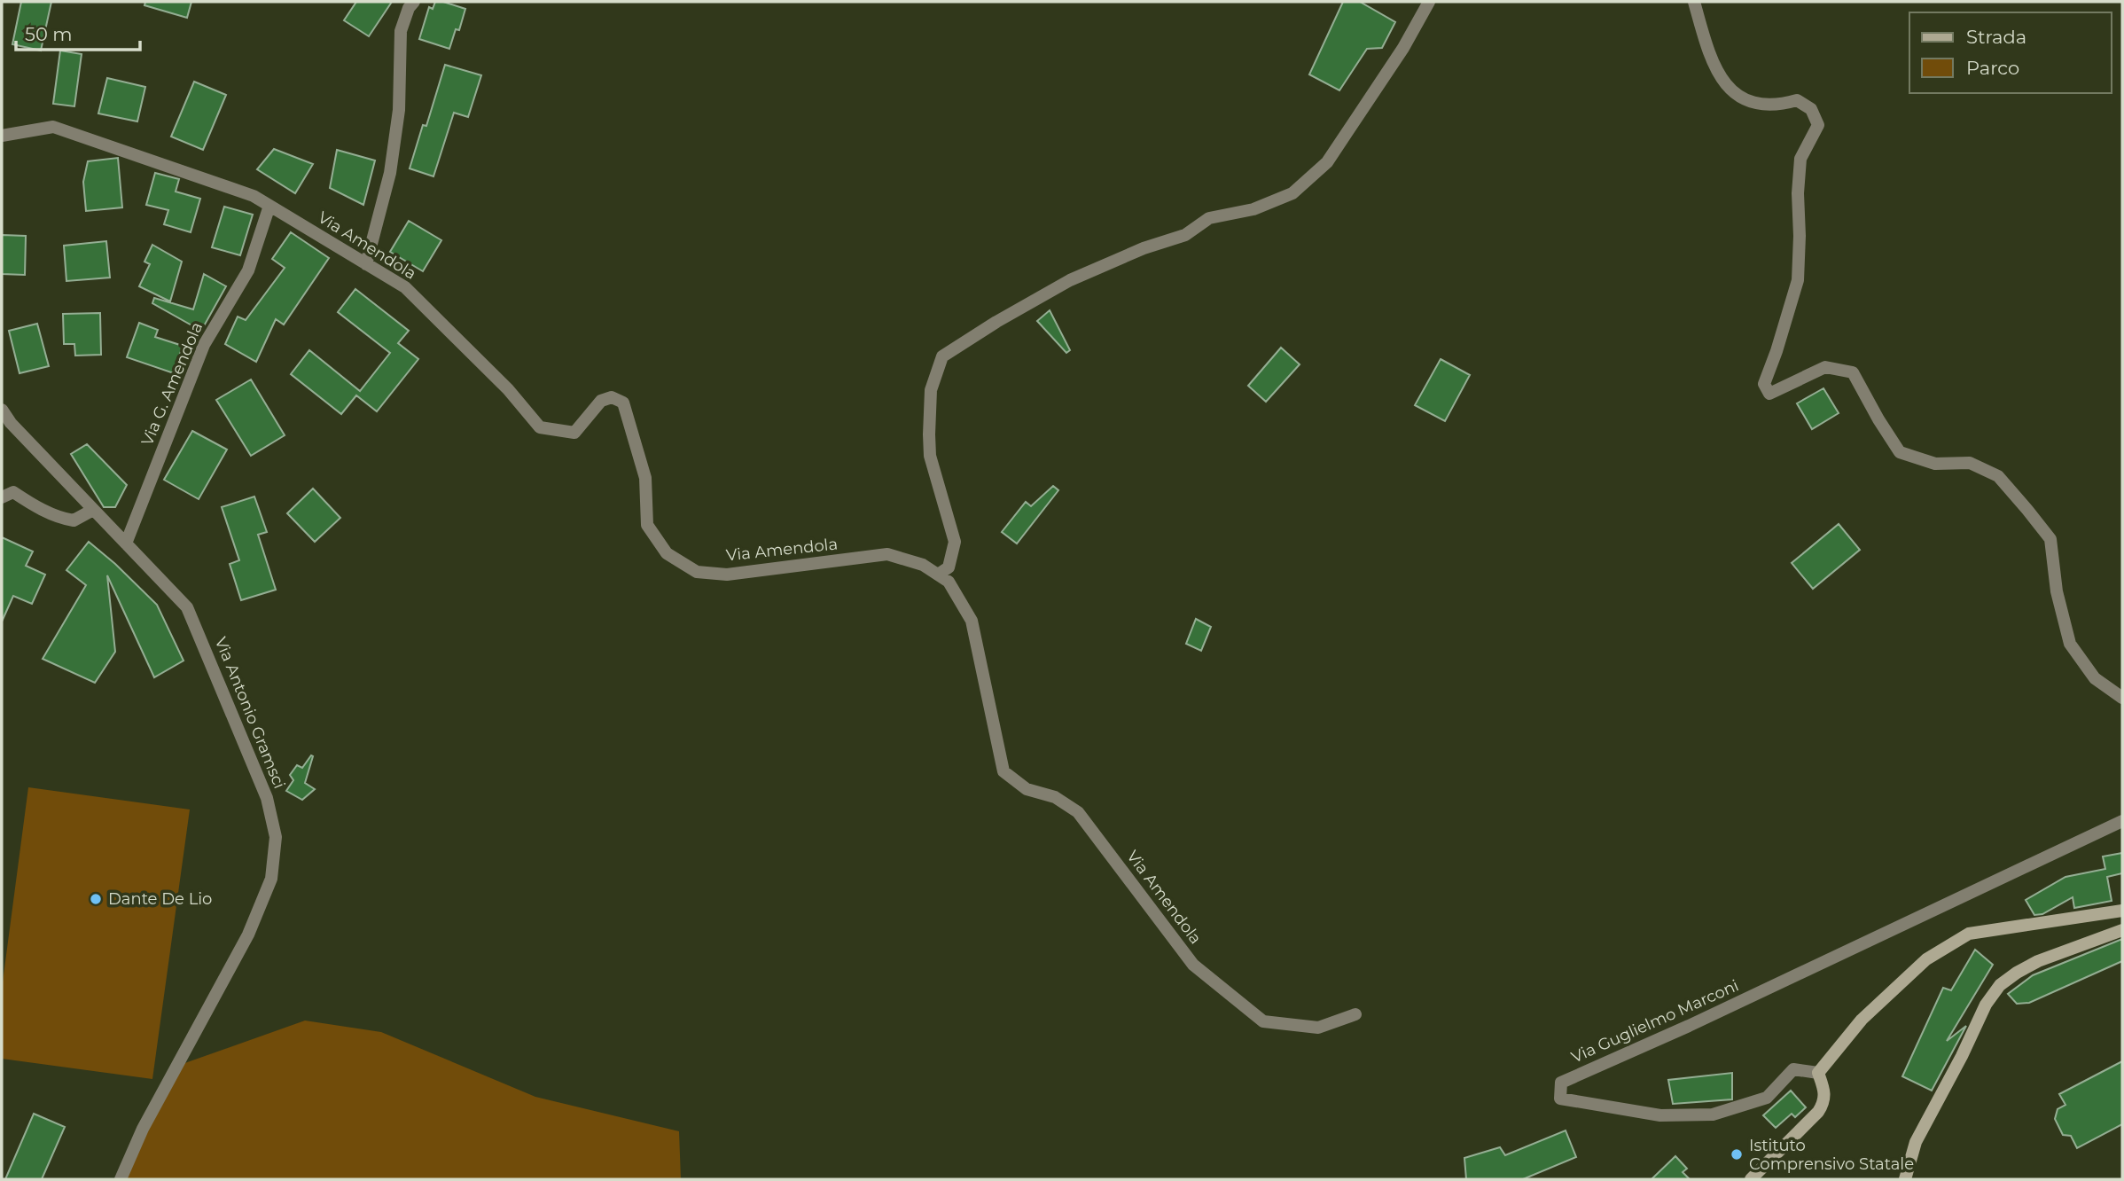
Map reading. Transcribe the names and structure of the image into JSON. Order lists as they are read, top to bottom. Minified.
{"streets":{"street":["Via Amendola","Via G. Amendola","Via Antonio Gramsci","Via Guglielmo Marconi"]},"crossings":[["Via Amendola","Via G. Amendola"],["Via G. Amendola","Via Antonio Gramsci"]],"places":["Dante De Lio","Istituto Comprensivo Statale"],"legend":["Strada","Parco"],"scale_bar":"50 m"}
